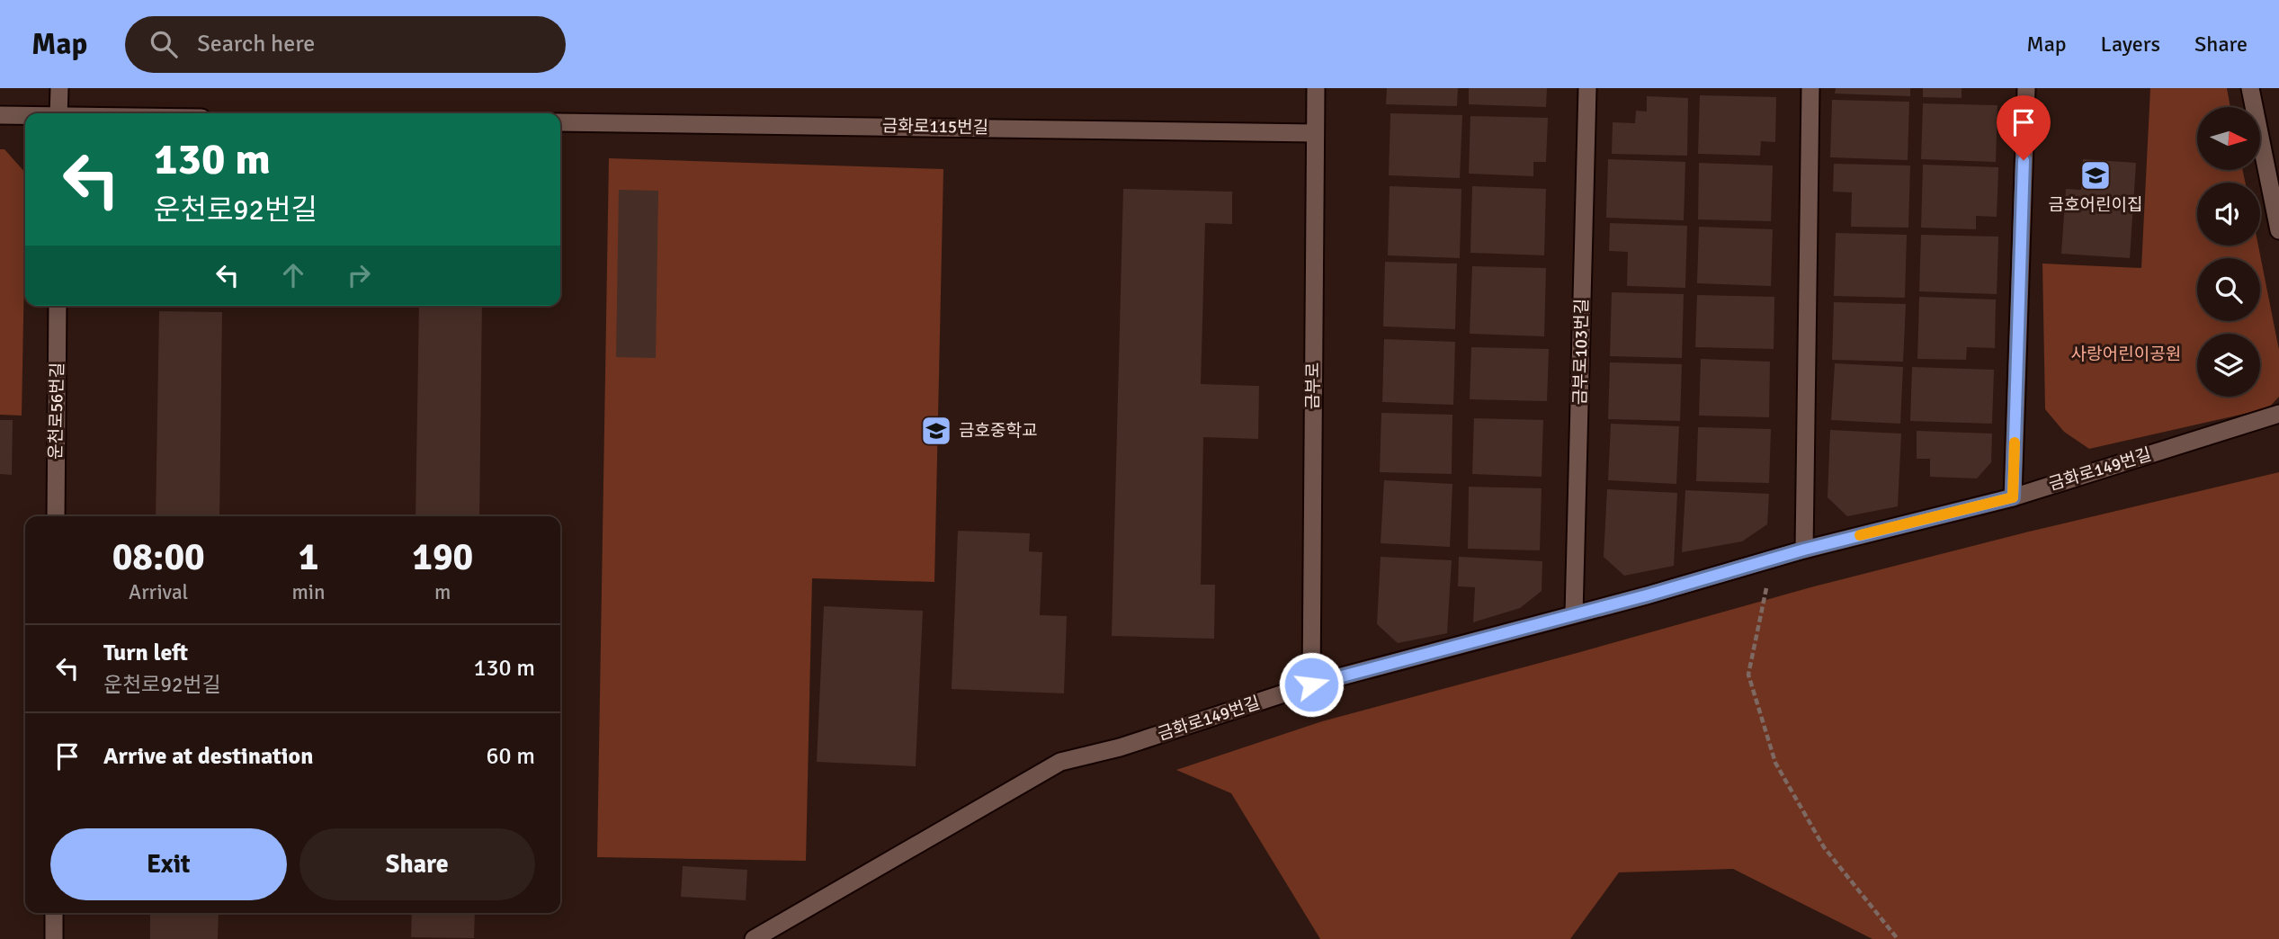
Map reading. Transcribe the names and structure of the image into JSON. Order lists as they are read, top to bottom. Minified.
{"streets":{"street":["금화로115번길","금부로103번길","금부로","운천로56번길","금화로149번길"]},"crossings":[["금화로115번길","금부로"],["금부로103번길","금화로149번길"],["금부로","금화로149번길"]],"parks":["사랑어린이공원"],"places":{"school or university":["금호어린이집","금호중학교"]},"north":"right","page":{"header":"Map","search":"Search here","nav":["Map","Layers","Share"],"turn":["130 m","운천로92번길"],"eta":["08:00","Arrival","1","min","190","m"],"list":[{"name":"Turn left","note":"운천로92번길","value":"130 m"},{"name":"Arrive at destination","value":"60 m"}],"buttons":["Exit","Share"]}}
